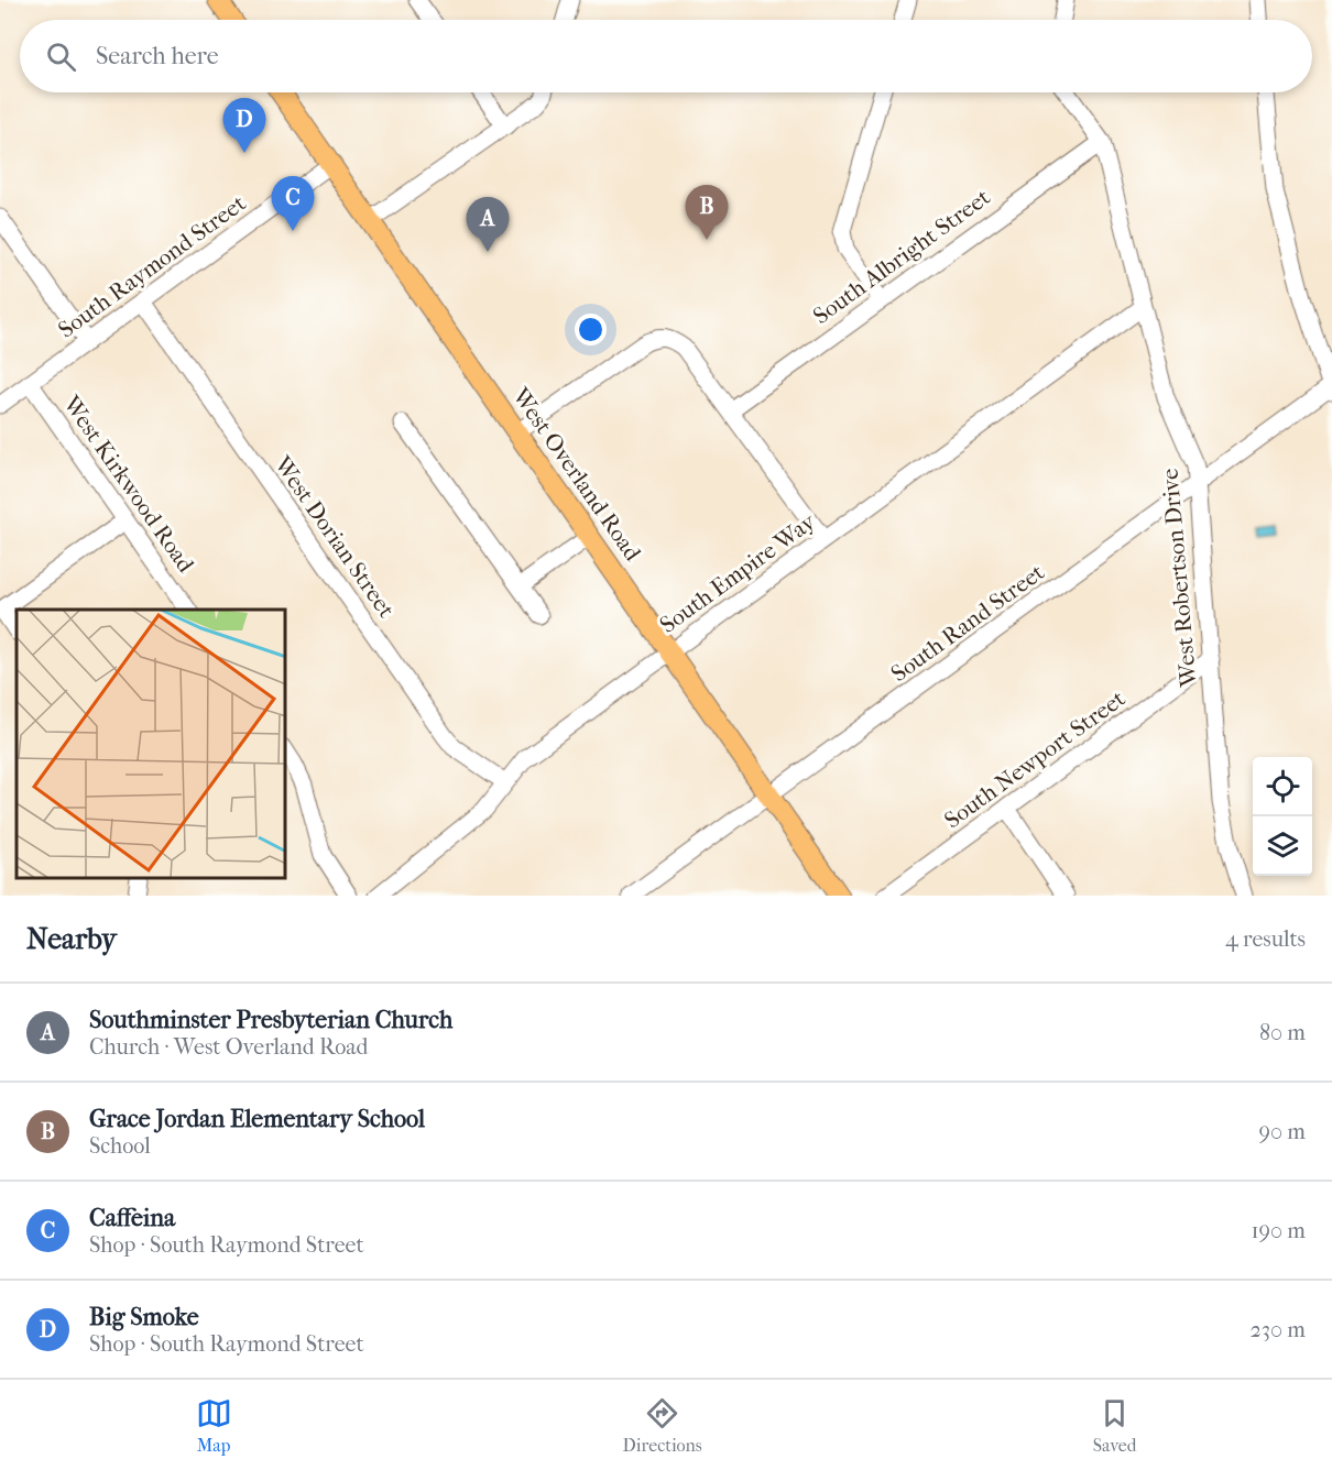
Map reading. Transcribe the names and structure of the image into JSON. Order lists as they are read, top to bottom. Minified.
{"streets":{"main road":["West Overland Road"],"street":["South Albright Street","South Raymond Street","West Kirkwood Road","West Dorian Street","South Empire Way","West Robertson Drive","South Rand Street","South Newport Street"]},"crossings":[["South Albright Street","West Robertson Drive"],["South Raymond Street","West Overland Road"],["South Raymond Street","West Kirkwood Road"],["South Raymond Street","West Dorian Street"],["West Overland Road","South Empire Way"],["West Overland Road","South Rand Street"],["West Dorian Street","South Empire Way"],["South Empire Way","West Robertson Drive"],["West Robertson Drive","South Rand Street"],["West Robertson Drive","South Newport Street"]],"page":{"search":"Search here","pins":["D","C","B","A"],"heading":["Nearby","4 results"],"list":[{"mark":"A","name":"Southminster Presbyterian Church","note":"Church · West Overland Road","value":"80 m"},{"mark":"B","name":"Grace Jordan Elementary School","note":"School","value":"90 m"},{"mark":"C","name":"Caffeina","note":"Shop · South Raymond Street","value":"190 m"},{"mark":"D","name":"Big Smoke","note":"Shop · South Raymond Street","value":"230 m"}],"nav":["Map","Directions","Saved"]}}
